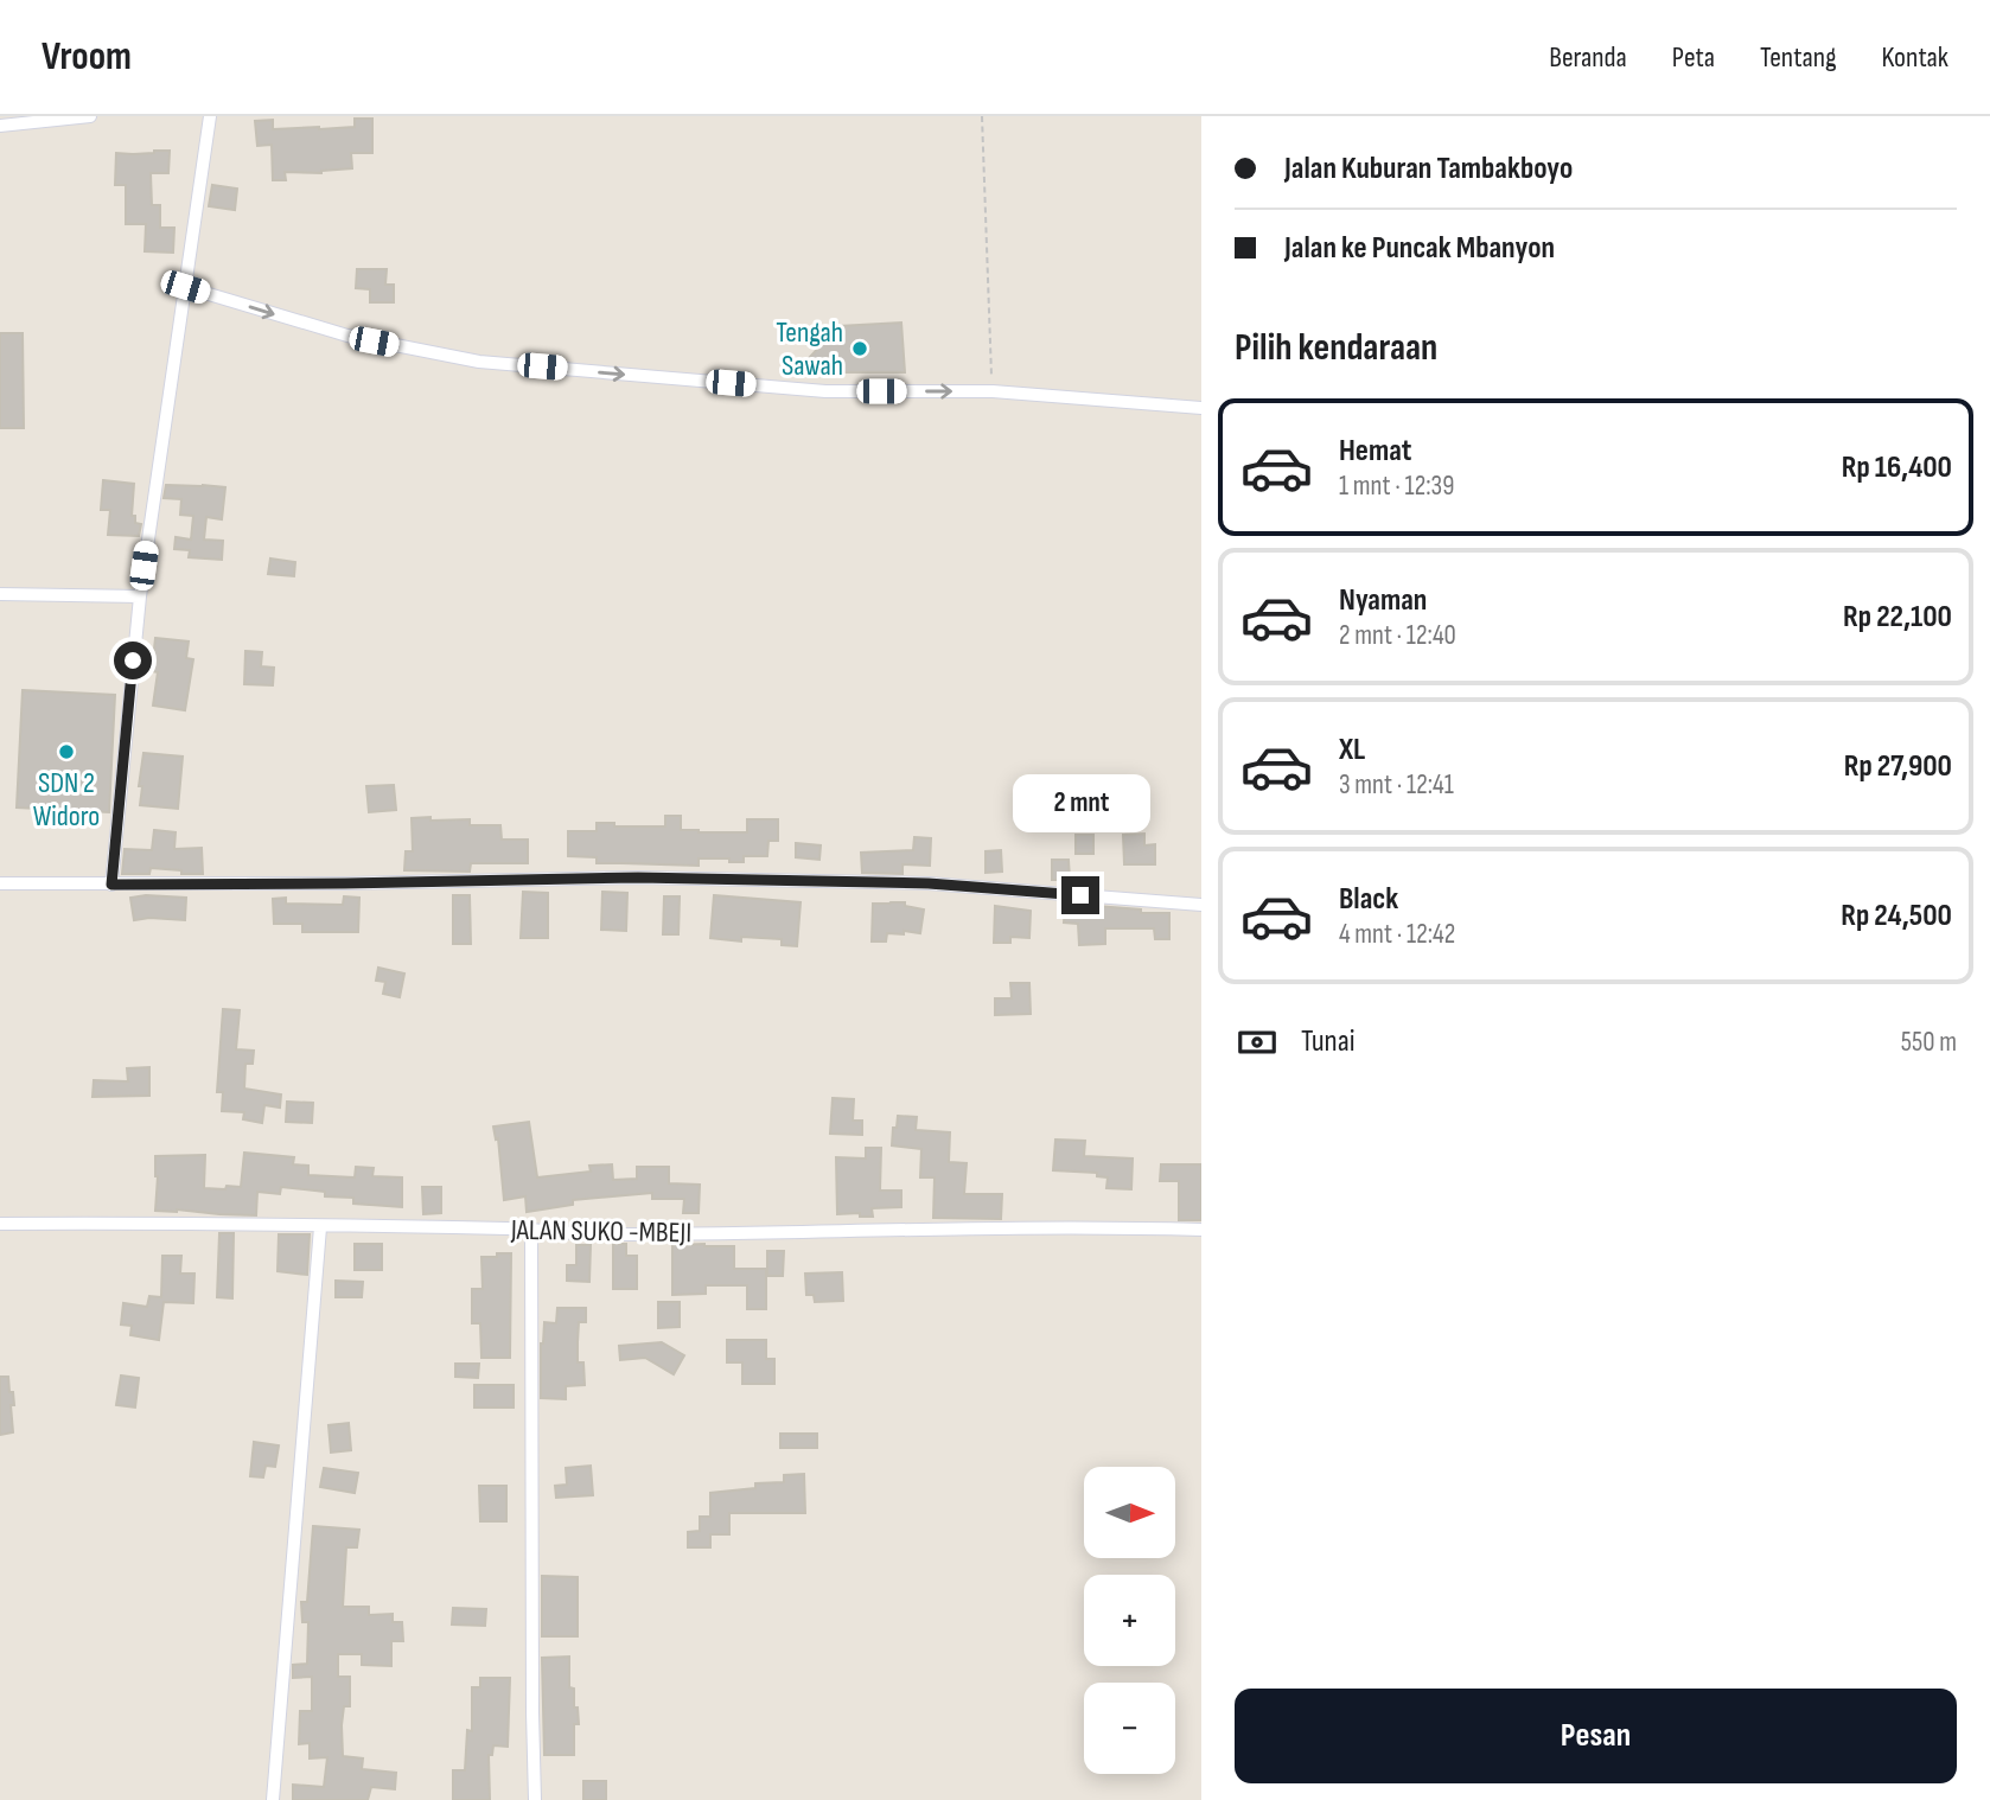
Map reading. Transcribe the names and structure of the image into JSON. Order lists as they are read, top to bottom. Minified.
{"streets":{"street":["JALAN SUKO -MBEJI"]},"places":["Tengah Sawah","SDN 2 Widoro"],"north":"right","page":{"header":"Vroom","nav":["Beranda","Peta","Tentang","Kontak"],"banner":["Jalan Kuburan Tambakboyo","Jalan ke Puncak Mbanyon"],"heading":"Pilih kendaraan","list":[{"name":"Hemat","note":"1 mnt · 12:39","value":"Rp 16,400"},{"name":"Nyaman","note":"2 mnt · 12:40","value":"Rp 22,100"},{"name":"XL","note":"3 mnt · 12:41","value":"Rp 27,900"},{"name":"Black","note":"4 mnt · 12:42","value":"Rp 24,500"}],"bubble":"2 mnt","pay":["Tunai","550 m"],"map_buttons":["+","−"],"buttons":"Pesan"}}
